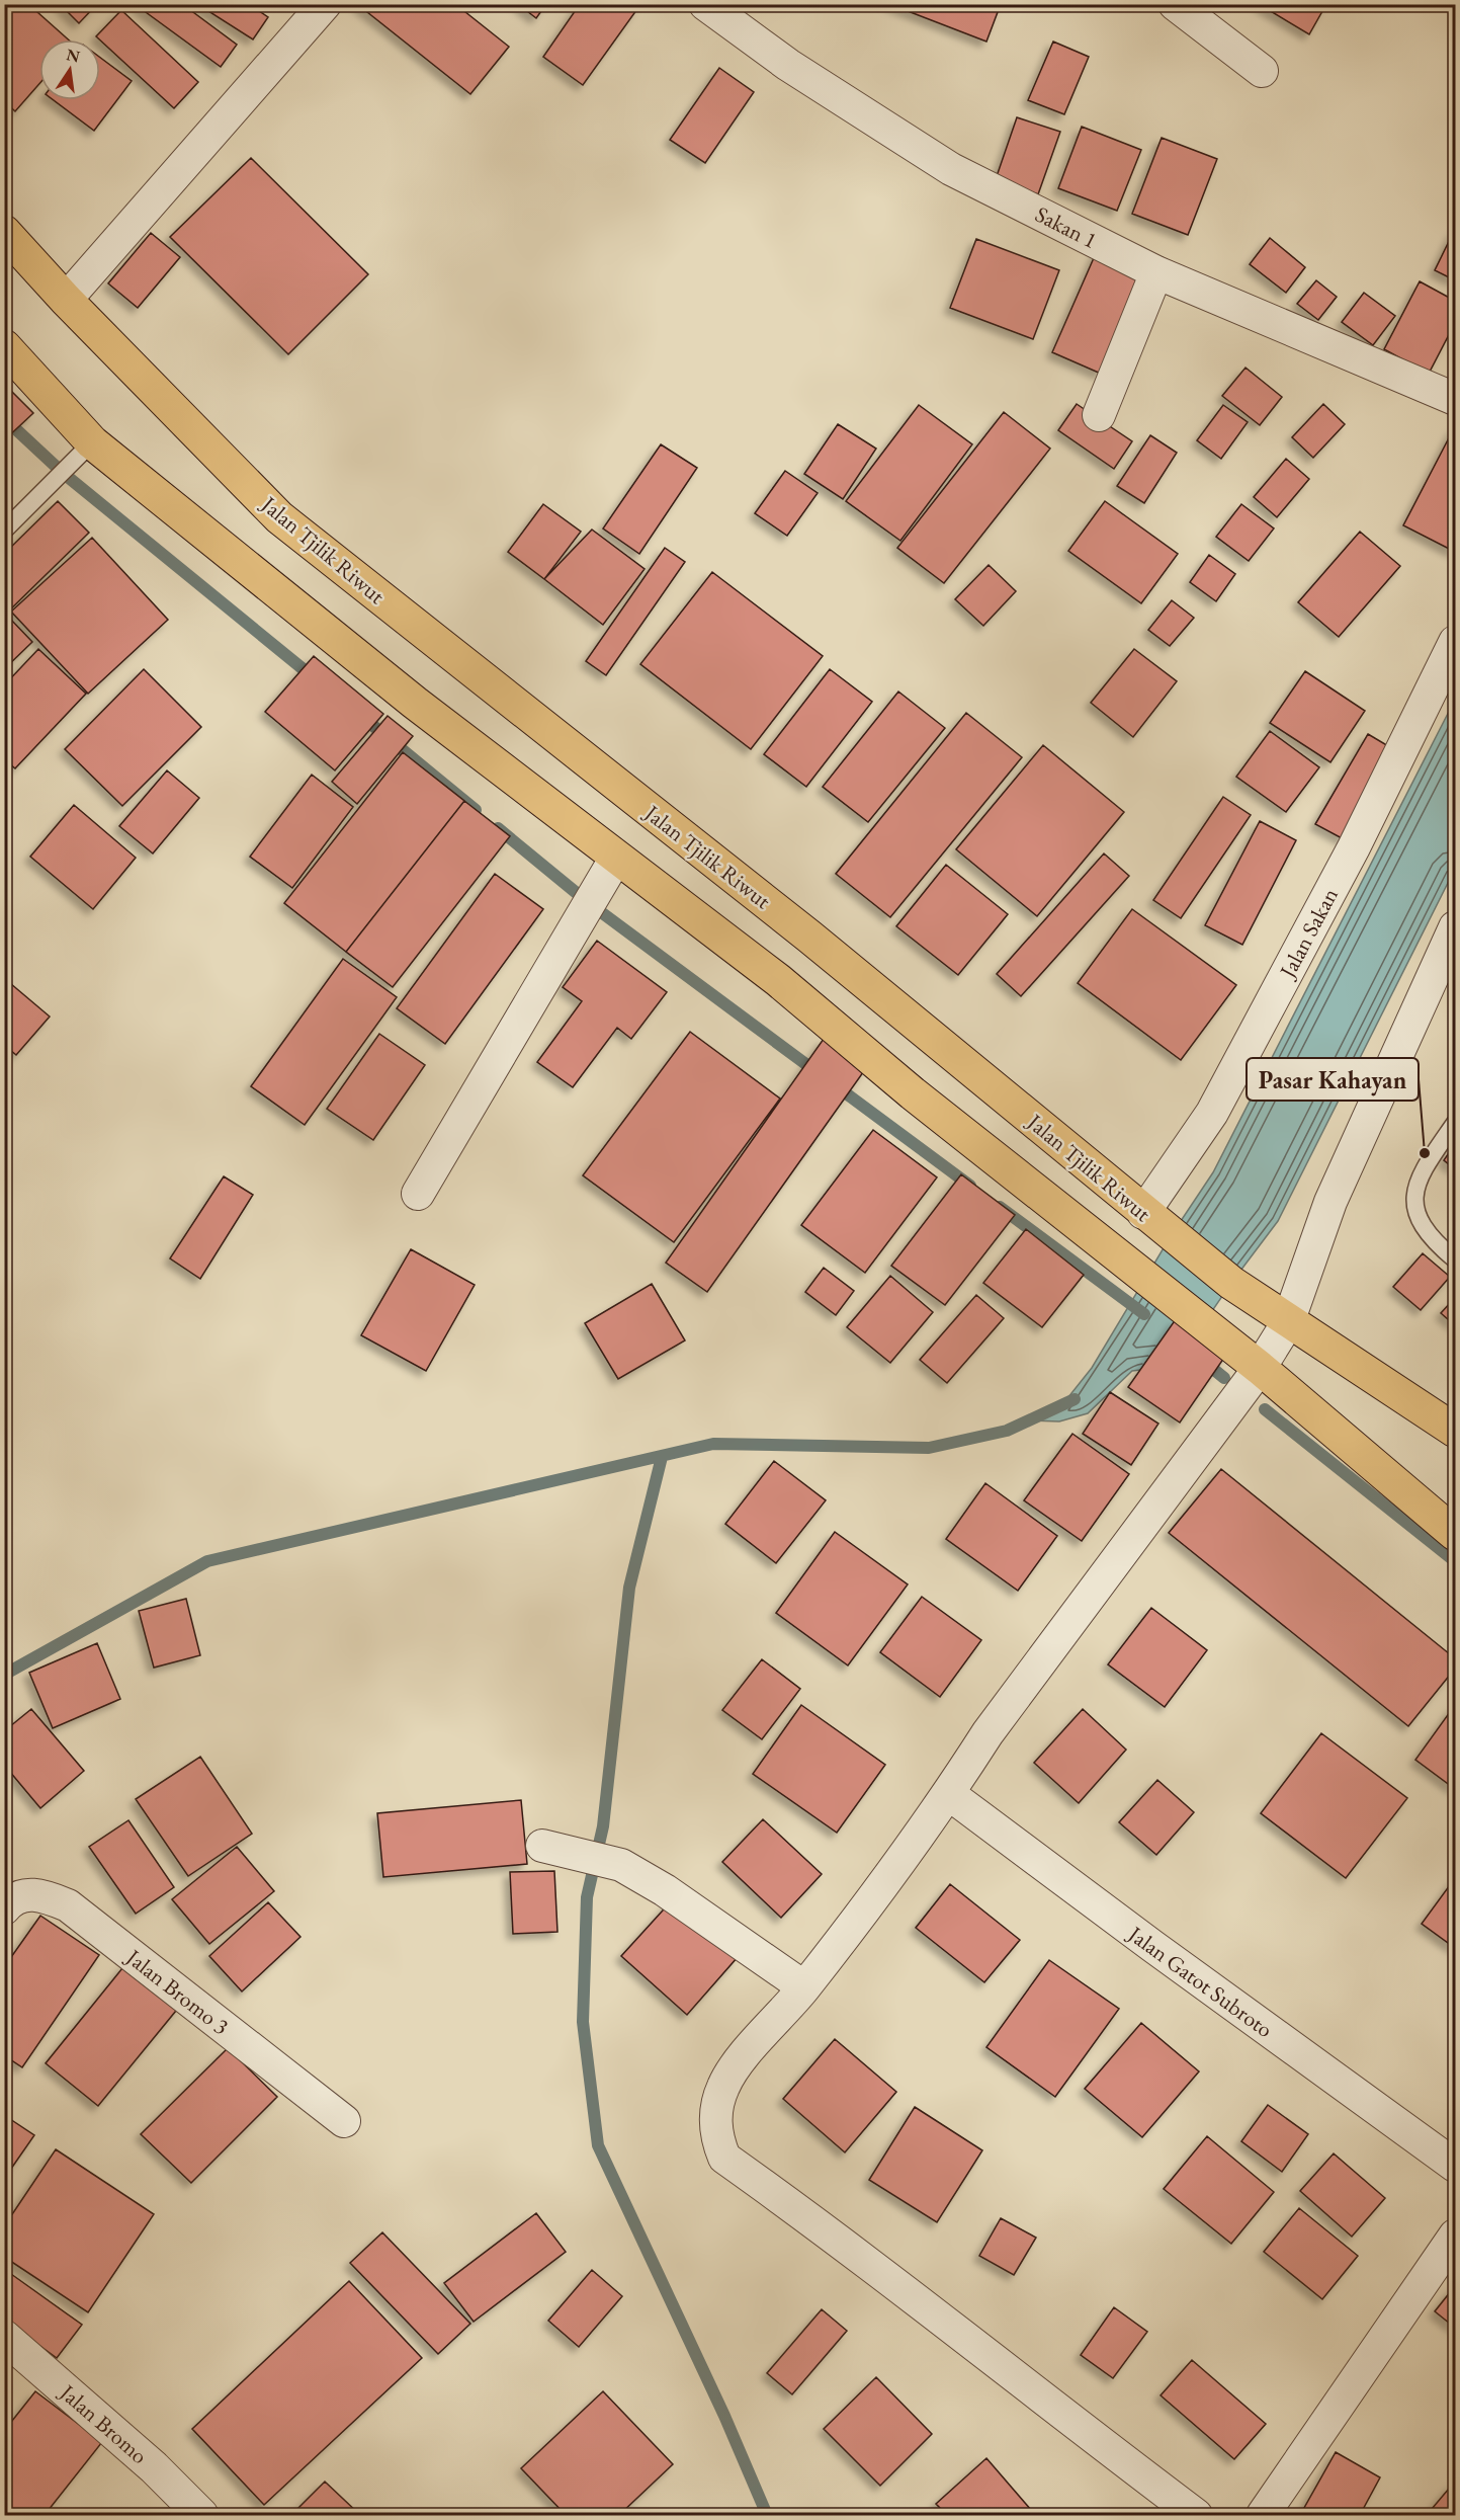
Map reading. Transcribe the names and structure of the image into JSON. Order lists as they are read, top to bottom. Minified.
{"streets":{"highway":["Jalan Tjilik Riwut"],"street":["Sakan 1","Jalan Sakan","Jalan Gatot Subroto","Jalan Bromo 3","Jalan Bromo"]},"crossings":[["Jalan Tjilik Riwut","Jalan Sakan"]],"places":["Pasar Kahayan"],"north":"top"}
